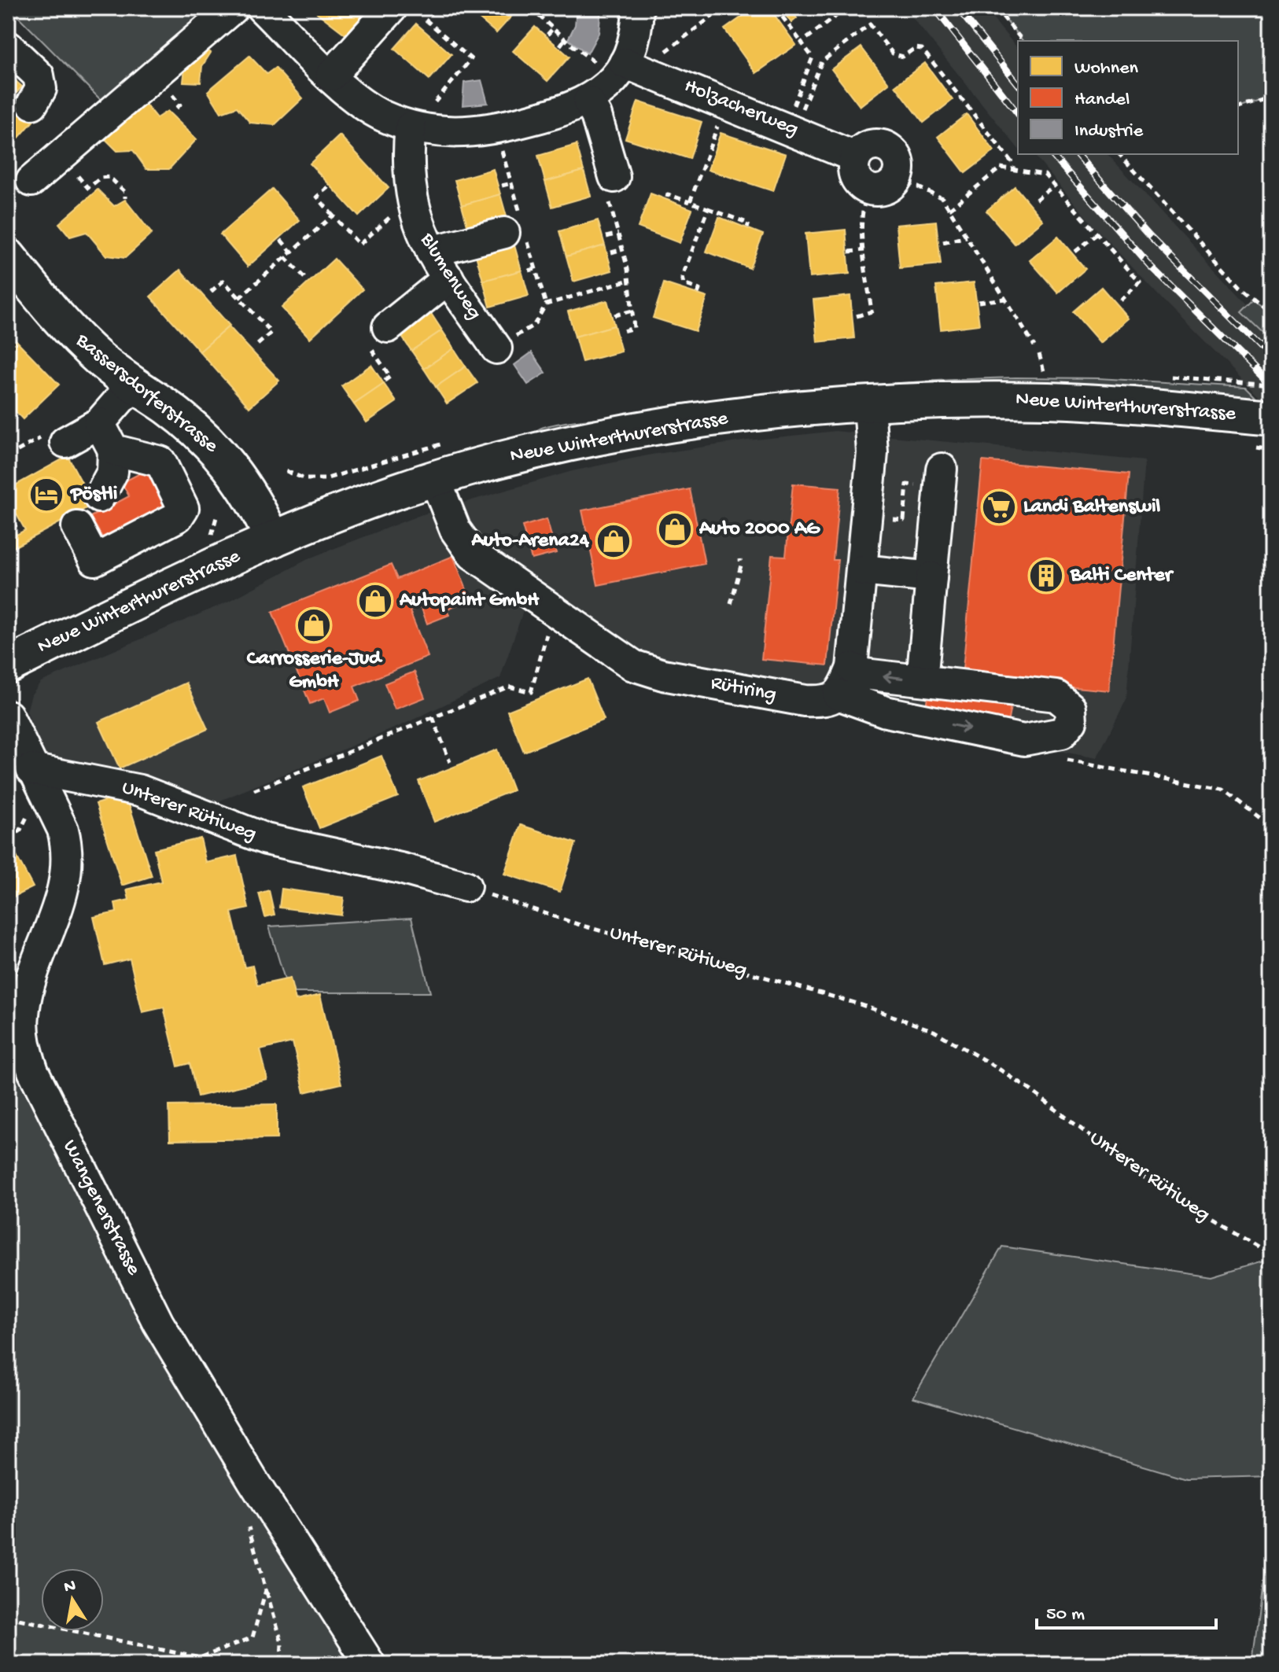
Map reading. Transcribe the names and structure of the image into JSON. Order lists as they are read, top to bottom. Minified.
{"streets":{"main road":["Bassersdorferstrasse","Neue Winterthurerstrasse"],"street":["Holzacherweg","Blumenweg","Rütiring","Unterer Rütiweg","Wangenerstrasse"]},"crossings":[["Bassersdorferstrasse","Neue Winterthurerstrasse"],["Neue Winterthurerstrasse","Rütiring"],["Unterer Rütiweg","Wangenerstrasse"]],"places":{"hotel":["Pöstli"],"supermarket":["Landi Baltenswil"],"shop":["Auto 2000 AG","Auto-Arena24","Autopaint GmbH","Carrosserie-Jud GmbH"],"building":["Balti Center"]},"legend":["Wohnen","Handel","Industrie"],"scale_bar":"50 m","north":"top"}
